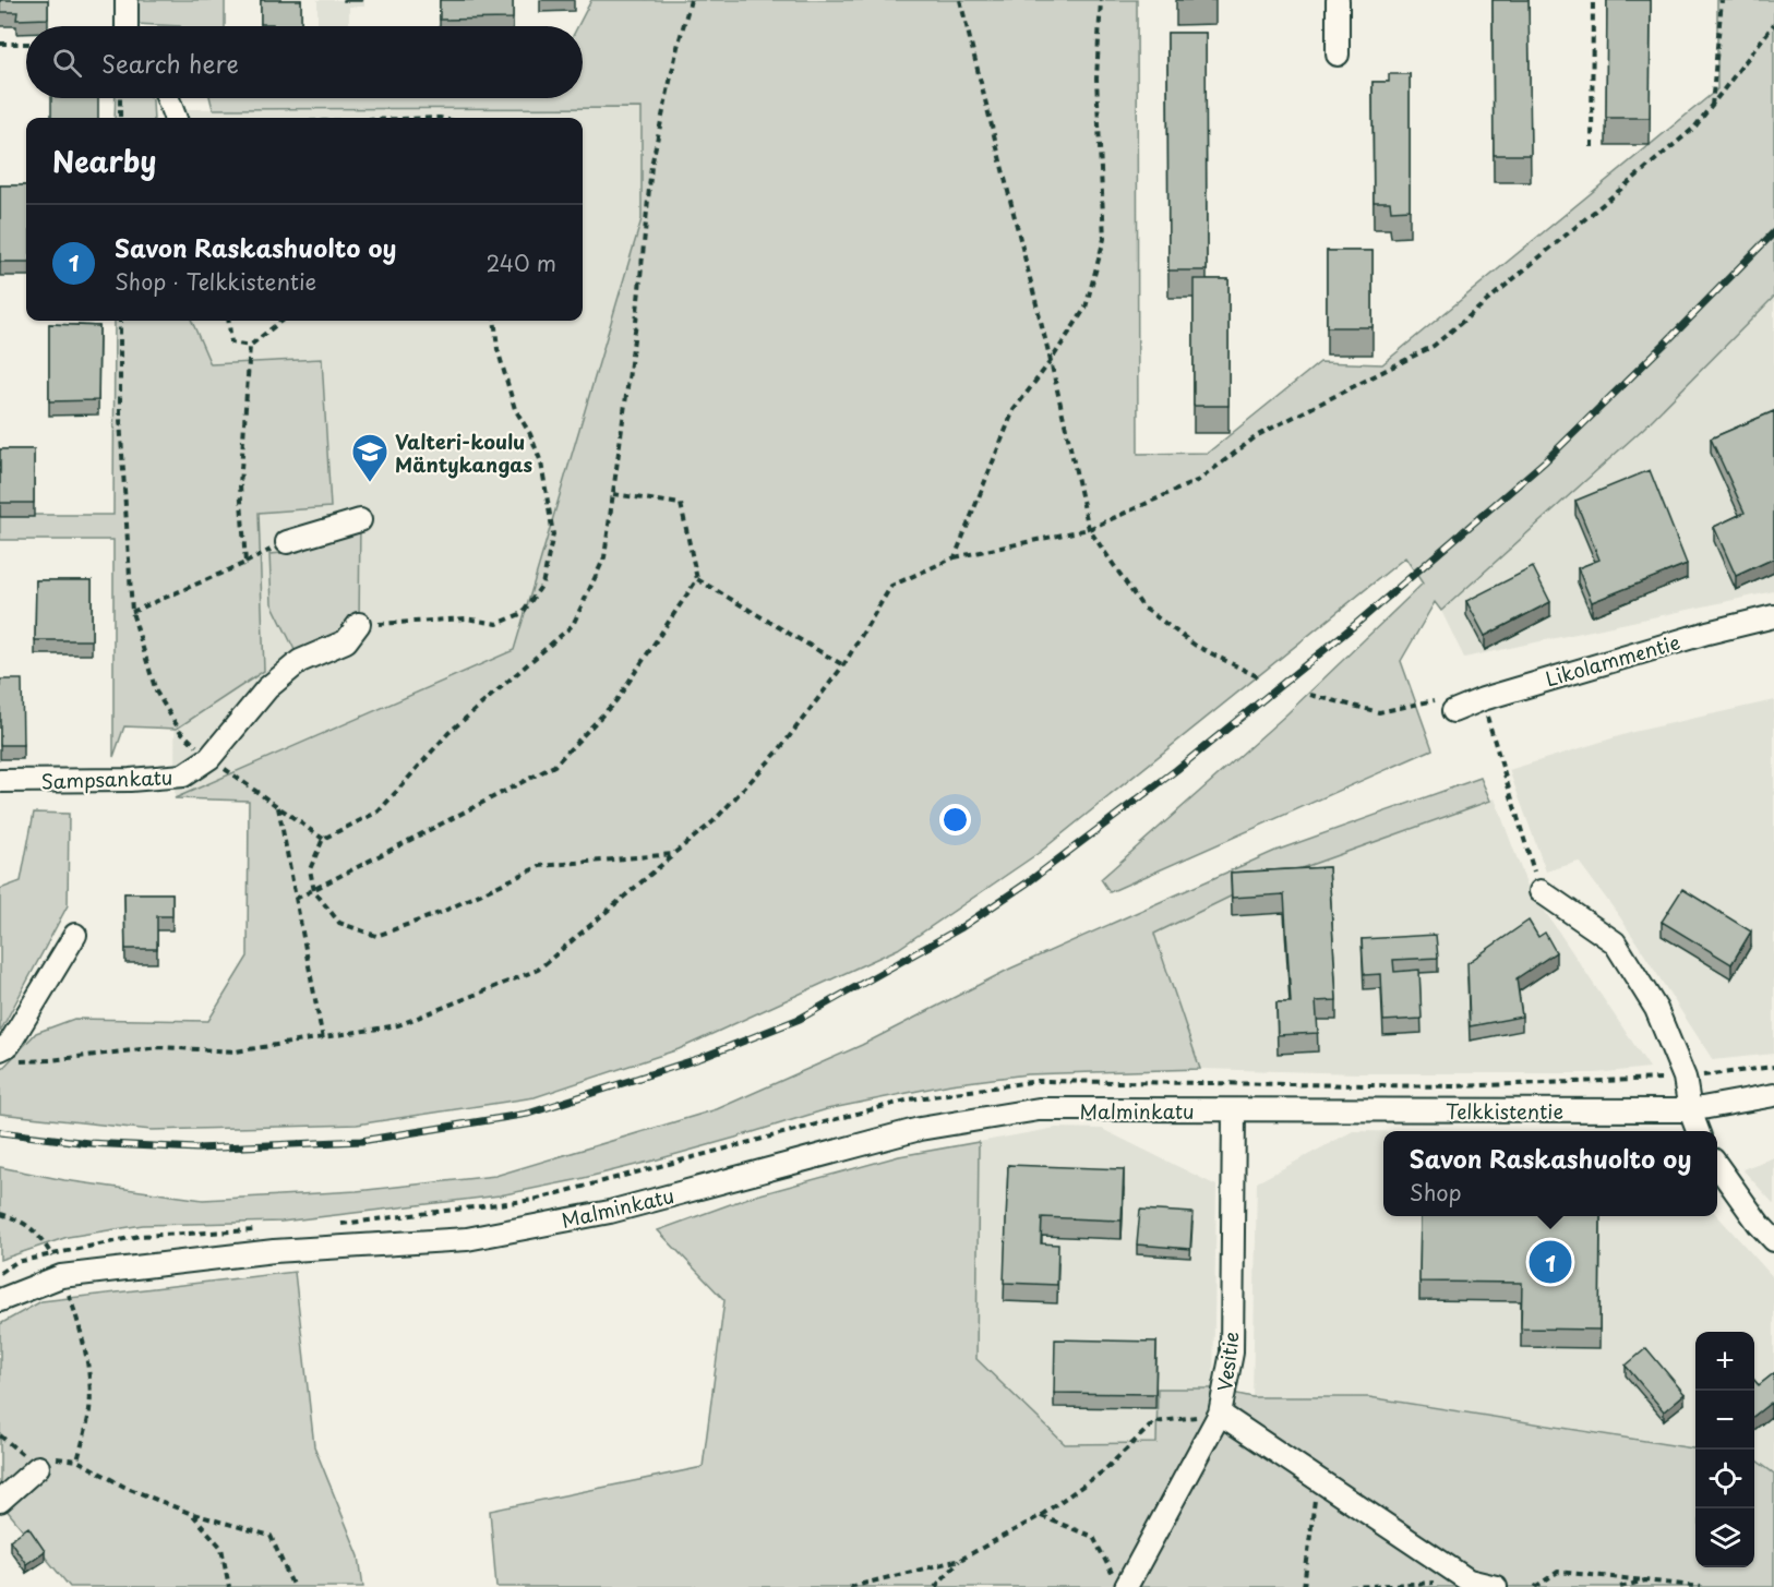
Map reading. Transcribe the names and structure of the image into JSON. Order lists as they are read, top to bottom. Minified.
{"streets":{"street":["Likolammentie","Sampsankatu","Malminkatu","Telkkistentie","Vesitie"]},"crossings":[["Malminkatu","Telkkistentie"],["Malminkatu","Vesitie"],["Telkkistentie","Vesitie"]],"places":{"school or university":["Valteri-koulu Mäntykangas"]},"page":{"search":"Search here","heading":"Nearby","list":[{"mark":"1","name":"Savon Raskashuolto oy","note":"Shop · Telkkistentie","value":"240 m"}],"popup":["Savon Raskashuolto oy","Shop"],"pins":"1","map_buttons":["+","−"]}}
